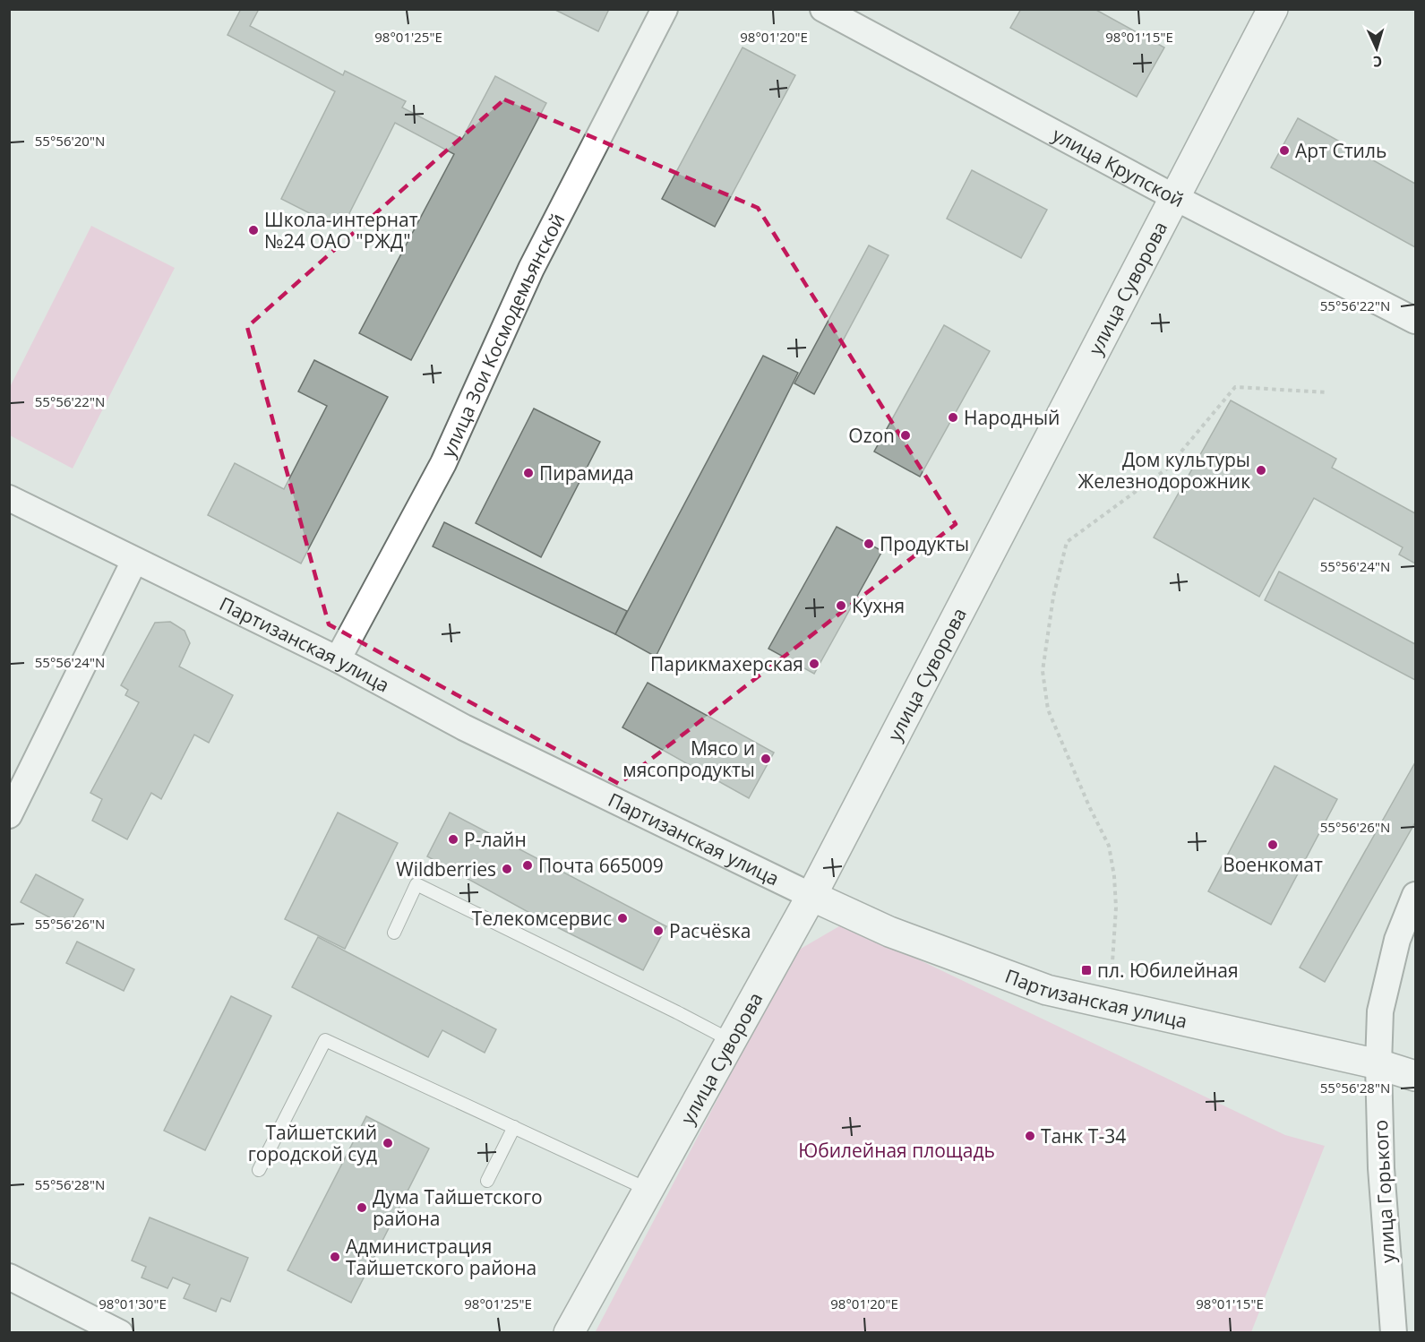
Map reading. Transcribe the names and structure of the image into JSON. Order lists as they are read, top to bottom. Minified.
{"streets":{"main road":["улица Суворова","Партизанская улица"],"street":["улица Крупской","улица Зои Космодемьянской","улица Горького"]},"crossings":[["улица Крупской","улица Суворова"],["улица Суворова","Партизанская улица"],["улица Зои Космодемьянской","Партизанская улица"],["Партизанская улица","улица Горького"]],"parks":["Юбилейная площадь"],"places":{"other":["Арт Стиль","Школа-интернат №24 ОАО \"РЖД\"","Народный","Ozon","Дом культуры Железнодорожник","Пирамида","Продукты","Кухня","Парикмахерская","Мясо и мясопродукты","Р-лайн","Военкомат","Почта 665009","Wildberries","Телекомсервис","Расчёsка","Танк Т-34","Тайшетский городской суд","Дума Тайшетского района","Администрация Тайшетского района"],"transit":["пл. Юбилейная"]},"north":"bottom","coordinates":["98°01'25\"E","98°01'20\"E","98°01'15\"E","55°56'20\"N","55°56'22\"N","55°56'24\"N","55°56'26\"N","55°56'28\"N","98°01'30\"E"]}
